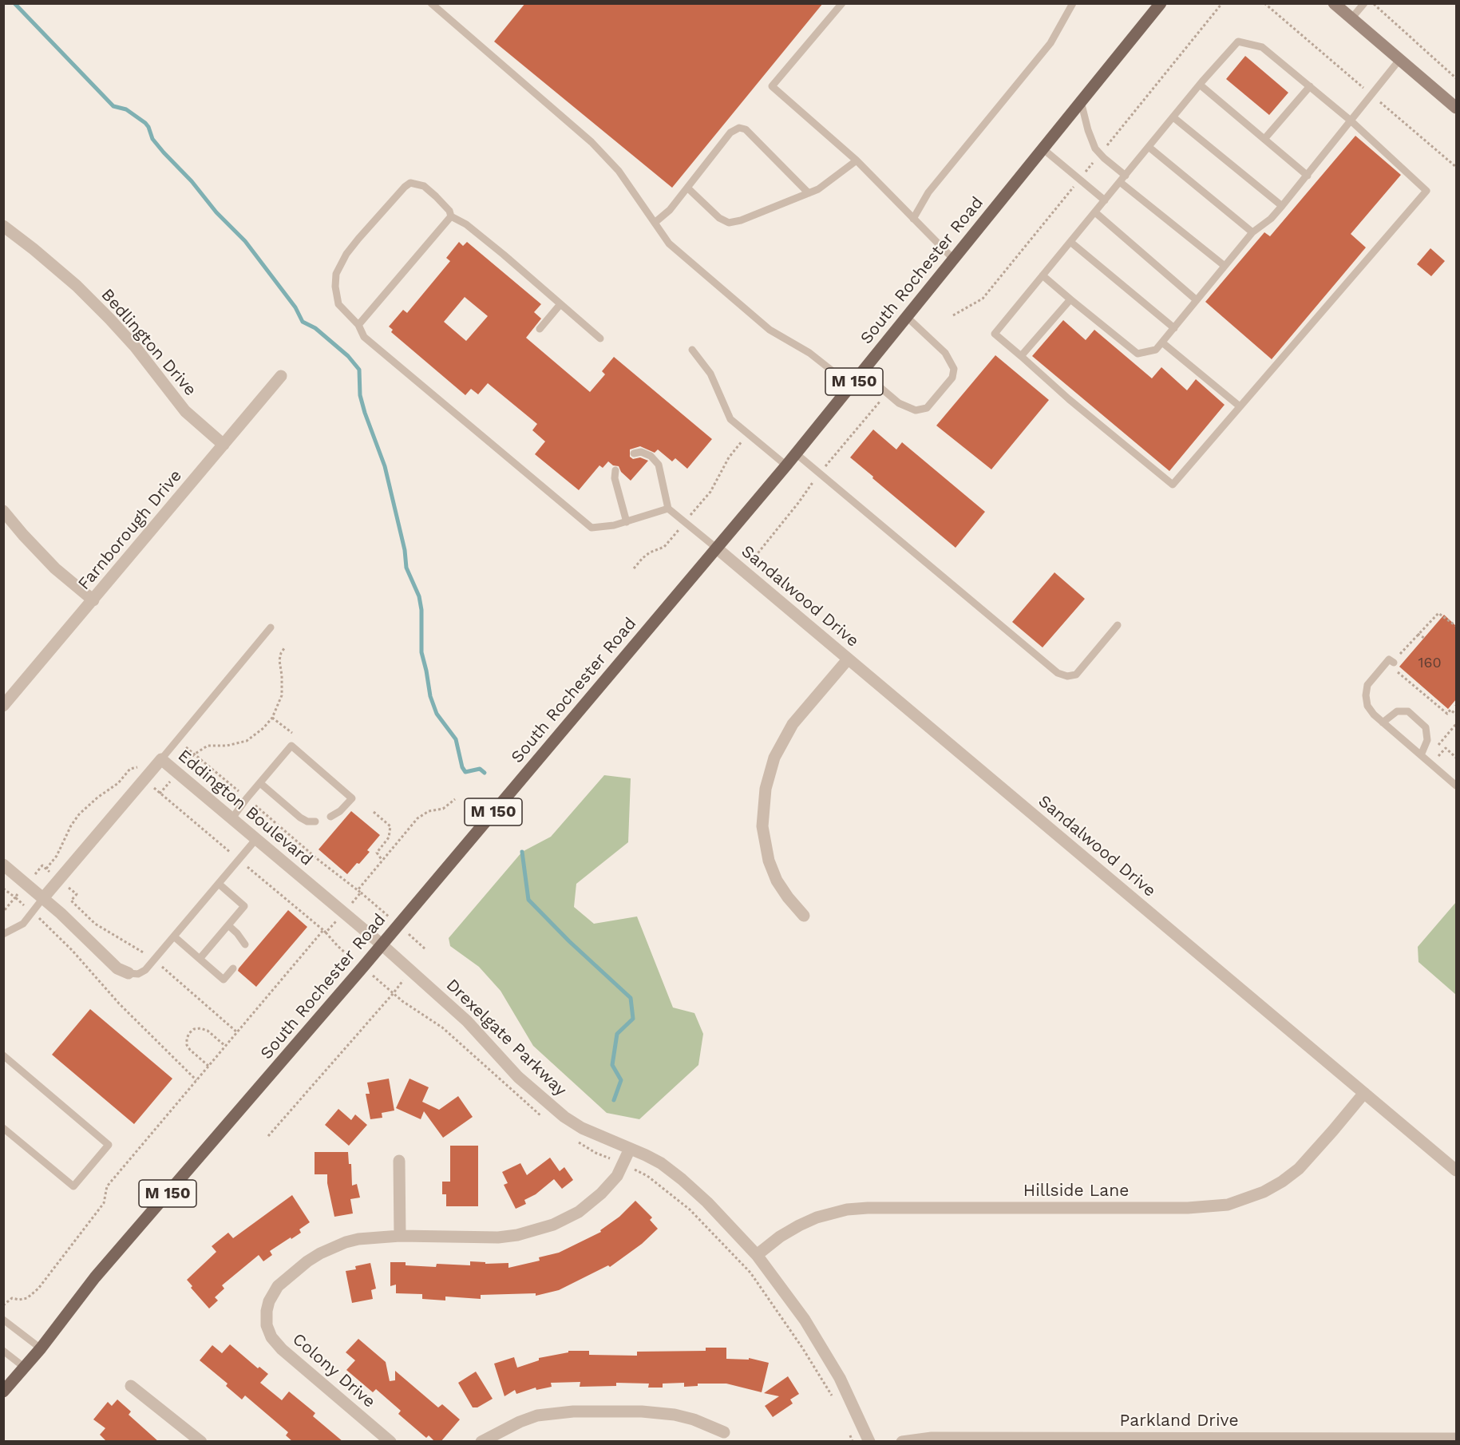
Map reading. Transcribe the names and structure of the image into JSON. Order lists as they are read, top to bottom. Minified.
{"streets":{"main road":["South Rochester Road","M 150"],"street":["Bedlington Drive","Farnborough Drive","Sandalwood Drive","Eddington Boulevard","Drexelgate Parkway","Hillside Lane","Colony Drive","Parkland Drive"]},"crossings":[["South Rochester Road","Sandalwood Drive"],["South Rochester Road","Eddington Boulevard"],["South Rochester Road","Drexelgate Parkway"],["Bedlington Drive","Farnborough Drive"],["Sandalwood Drive","Hillside Lane"],["Eddington Boulevard","Drexelgate Parkway"],["Drexelgate Parkway","Hillside Lane"],["Drexelgate Parkway","Colony Drive"]],"house_numbers":["160"]}
